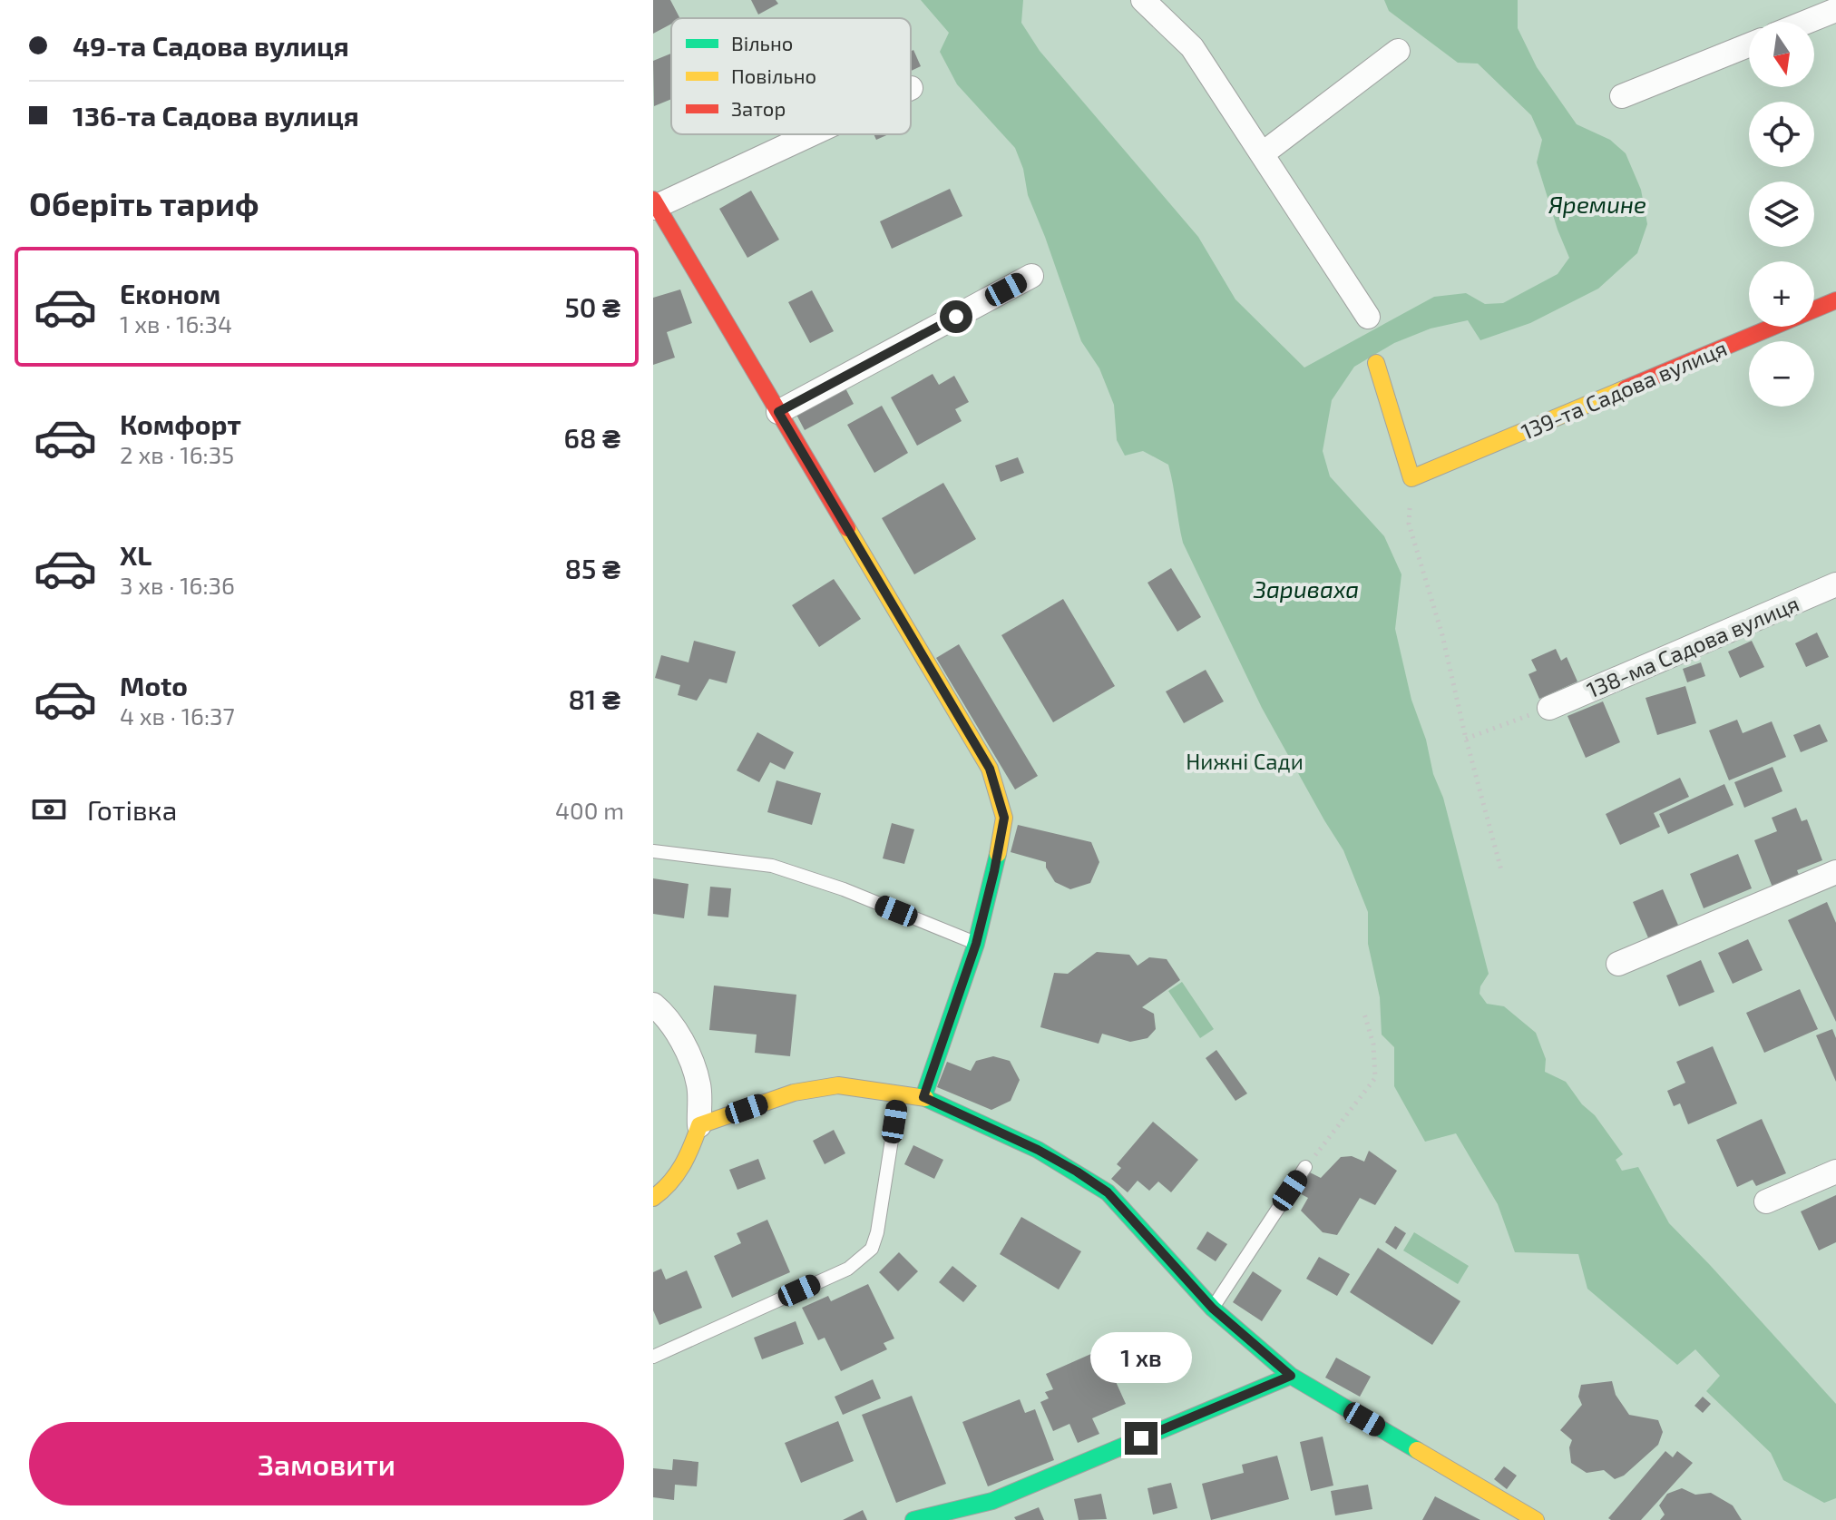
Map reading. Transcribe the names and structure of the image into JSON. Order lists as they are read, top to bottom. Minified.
{"streets":{"street":["139-та Садова вулиця","138-ма Садова вулиця"]},"water":["Яремине","Зариваха"],"parks":["Нижні Сади"],"legend":["Вільно","Повільно","Затор"],"north":"bottom","page":{"banner":["49-та Садова вулиця","136-та Садова вулиця"],"map_buttons":["+","−"],"heading":"Оберіть тариф","list":[{"name":"Економ","note":"1 хв · 16:34","value":"50 ₴"},{"name":"Комфорт","note":"2 хв · 16:35","value":"68 ₴"},{"name":"XL","note":"3 хв · 16:36","value":"85 ₴"},{"name":"Moto","note":"4 хв · 16:37","value":"81 ₴"}],"pay":["Готівка","400 m"],"bubble":"1 хв","buttons":"Замовити"}}
